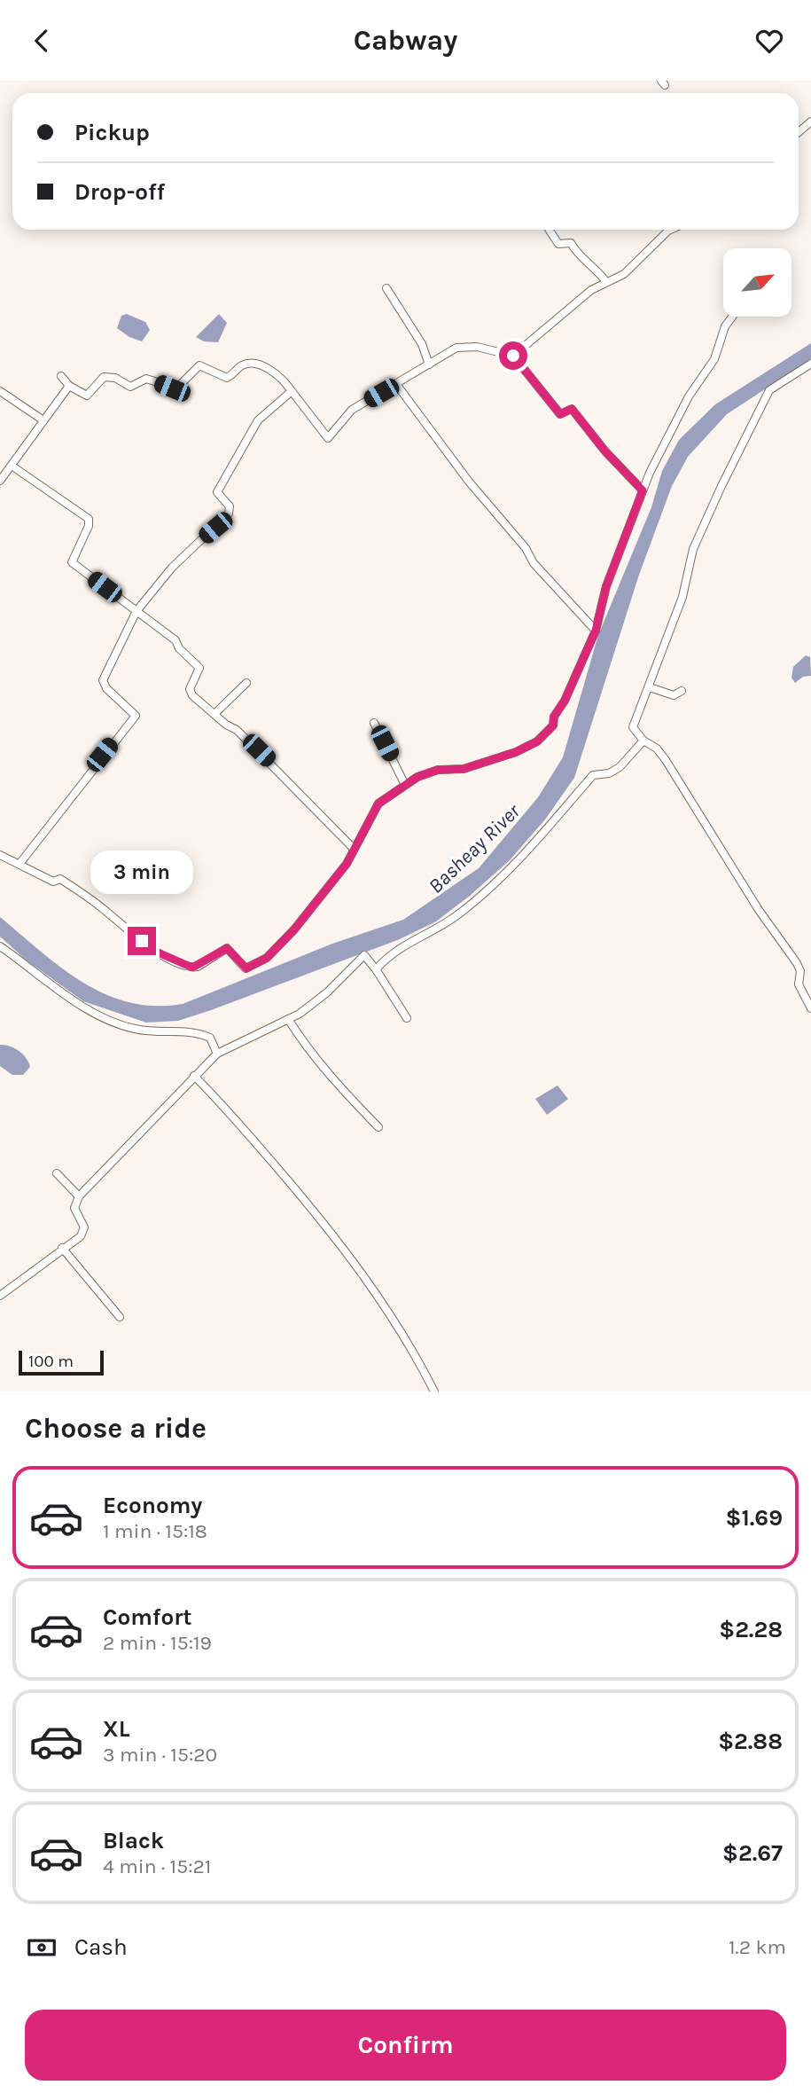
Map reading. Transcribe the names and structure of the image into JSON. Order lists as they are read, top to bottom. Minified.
{"water":["Basheay River"],"scale_bar":"100 m","north":"top right","page":{"header":"Cabway","banner":["Pickup","Drop-off"],"bubble":"3 min","scale":"100 m","heading":"Choose a ride","list":[{"name":"Economy","note":"1 min · 15:18","value":"$1.69"},{"name":"Comfort","note":"2 min · 15:19","value":"$2.28"},{"name":"XL","note":"3 min · 15:20","value":"$2.88"},{"name":"Black","note":"4 min · 15:21","value":"$2.67"}],"pay":["Cash","1.2 km"],"buttons":"Confirm"}}
